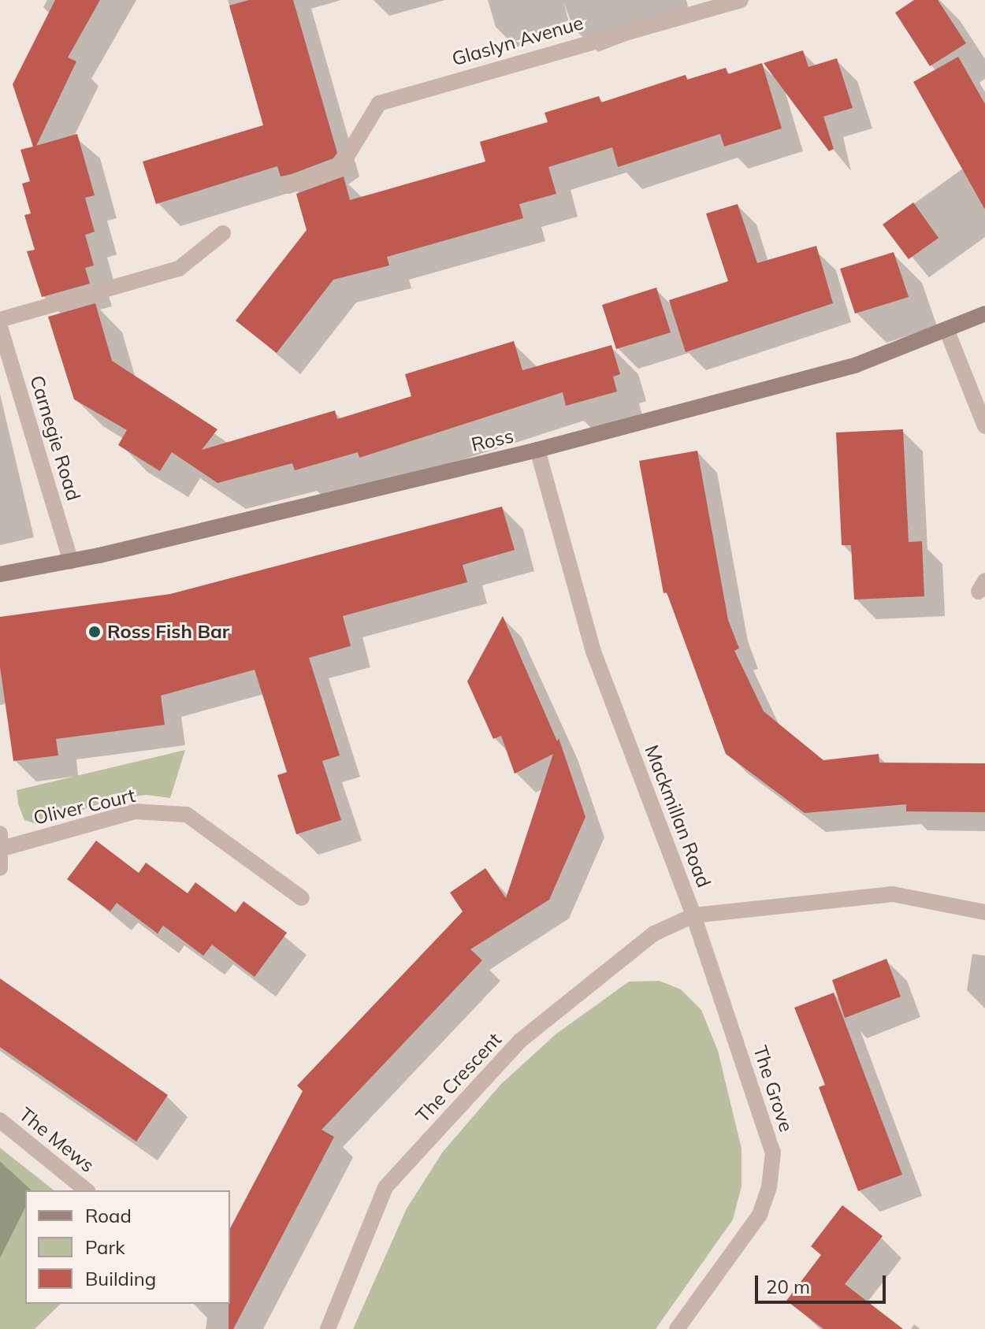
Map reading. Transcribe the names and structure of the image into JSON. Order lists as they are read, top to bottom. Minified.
{"streets":{"street":["Glaslyn Avenue","Carnegie Road","Ross","Oliver Court","Mackmillan Road","The Crescent","The Grove","The Mews"]},"crossings":[["Carnegie Road","Ross"],["Ross","Mackmillan Road"],["Mackmillan Road","The Crescent"],["Mackmillan Road","The Grove"],["The Crescent","The Grove"]],"places":["Ross Fish Bar"],"legend":["Road","Park","Building"],"scale_bar":"20 m"}
